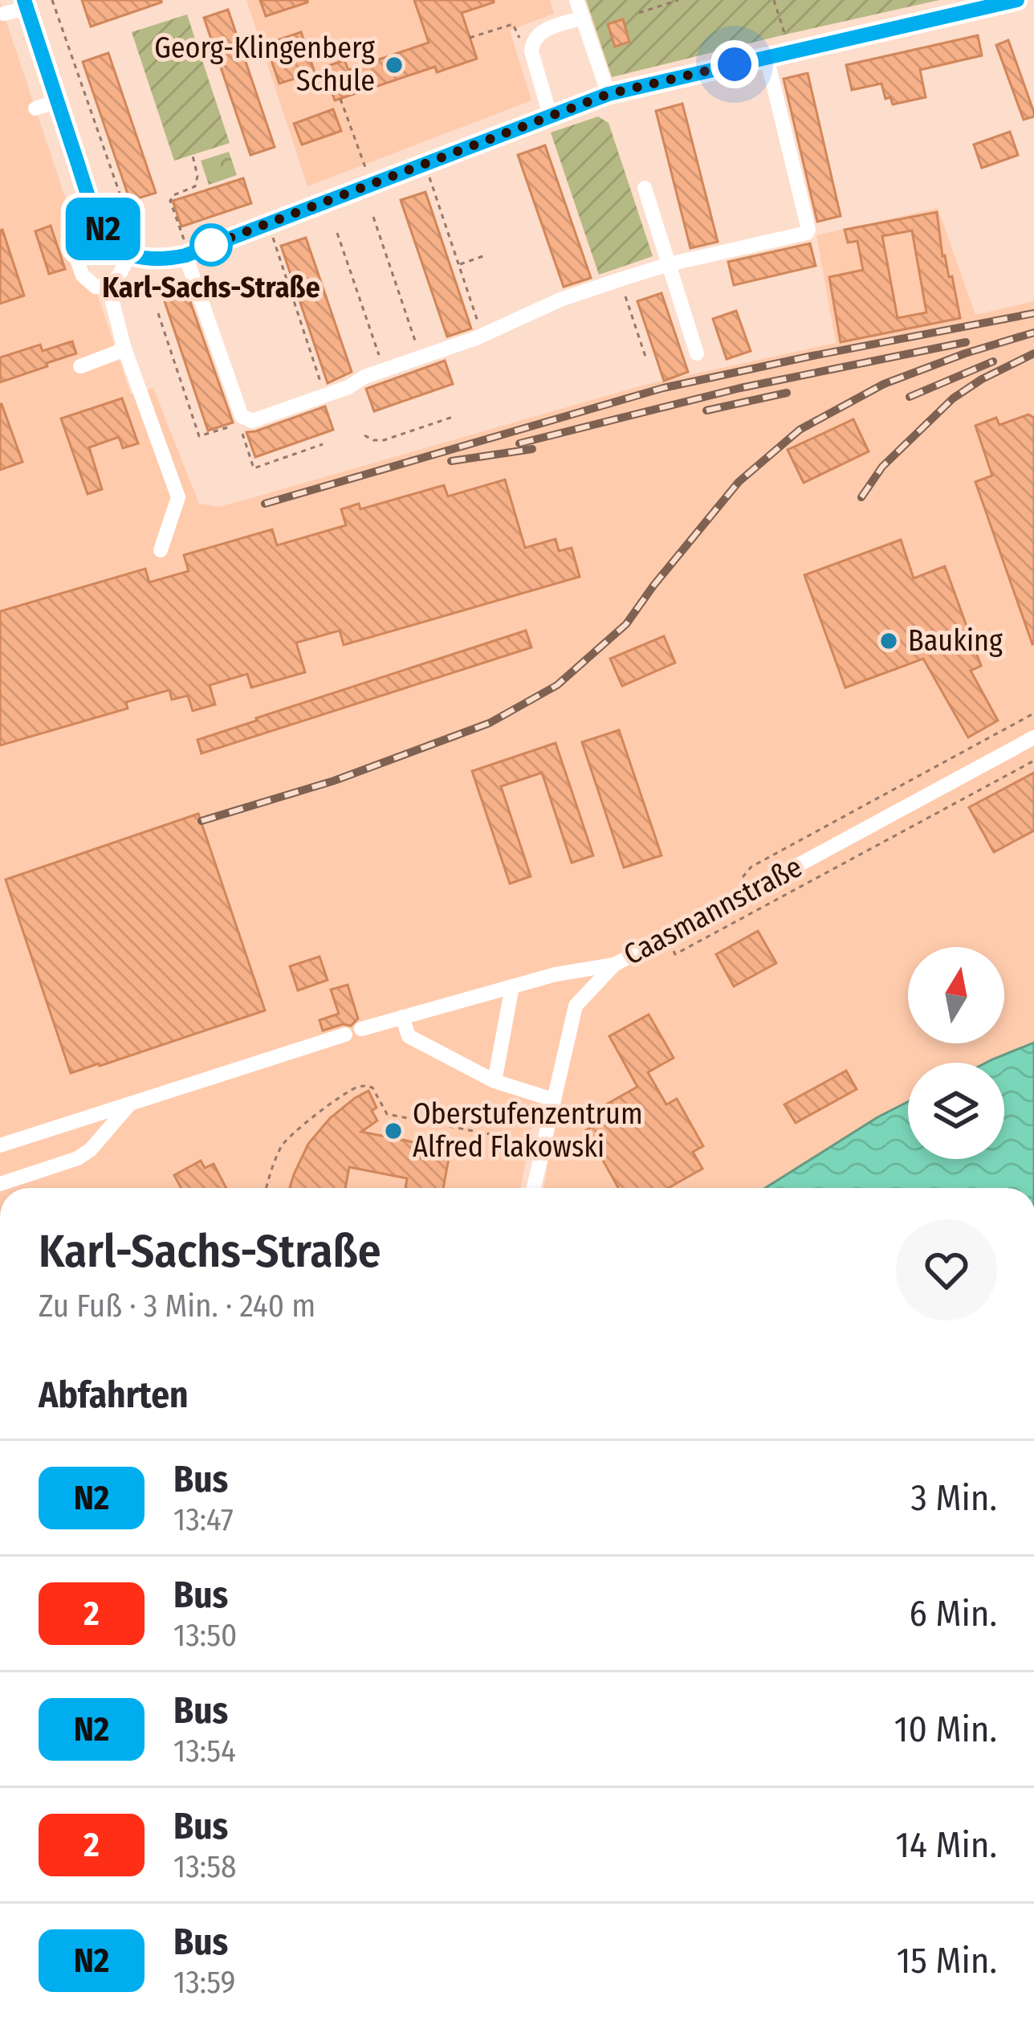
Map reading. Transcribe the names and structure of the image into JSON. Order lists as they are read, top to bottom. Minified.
{"streets":{"street":["Caasmannstraße"]},"places":["Georg-Klingenberg Schule","Karl-Sachs-Straße","Bauking","Oberstufenzentrum Alfred Flakowski"],"lines":["bus line N2"],"north":"top","page":{"on_map":"N2","heading":[["Karl-Sachs-Straße","Zu Fuß · 3 Min. · 240 m"],"Abfahrten"],"list":[{"mark":"N2","name":"Bus","note":"13:47","value":"3 Min."},{"mark":"2","name":"Bus","note":"13:50","value":"6 Min."},{"mark":"N2","name":"Bus","note":"13:54","value":"10 Min."},{"mark":"2","name":"Bus","note":"13:58","value":"14 Min."},{"mark":"N2","name":"Bus","note":"13:59","value":"15 Min."}]}}
